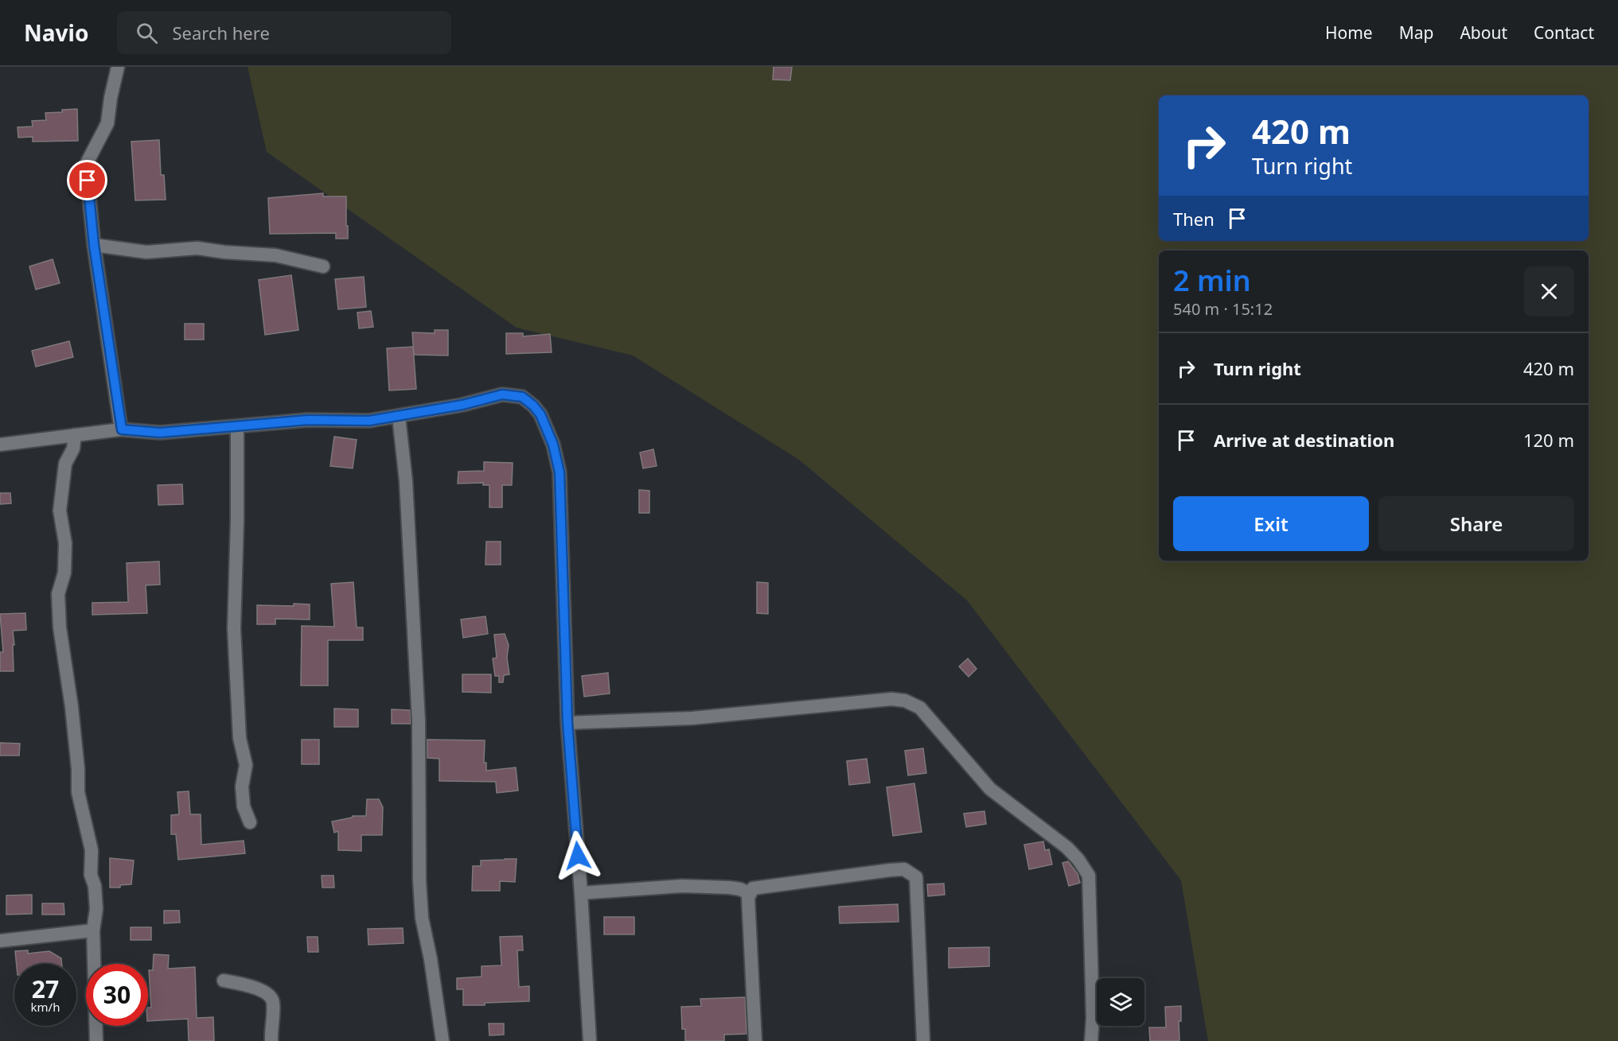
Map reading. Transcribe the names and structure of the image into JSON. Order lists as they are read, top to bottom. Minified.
{"page":{"header":"Navio","search":"Search here","nav":["Home","Map","About","Contact"],"turn":["420 m","Turn right"],"then":"Then","heading":["2 min","540 m · 15:12"],"list":[{"name":"Turn right","value":"420 m"},{"name":"Arrive at destination","value":"120 m"}],"buttons":["Exit","Share"],"speed":"27 km/h","limit":"30"}}
